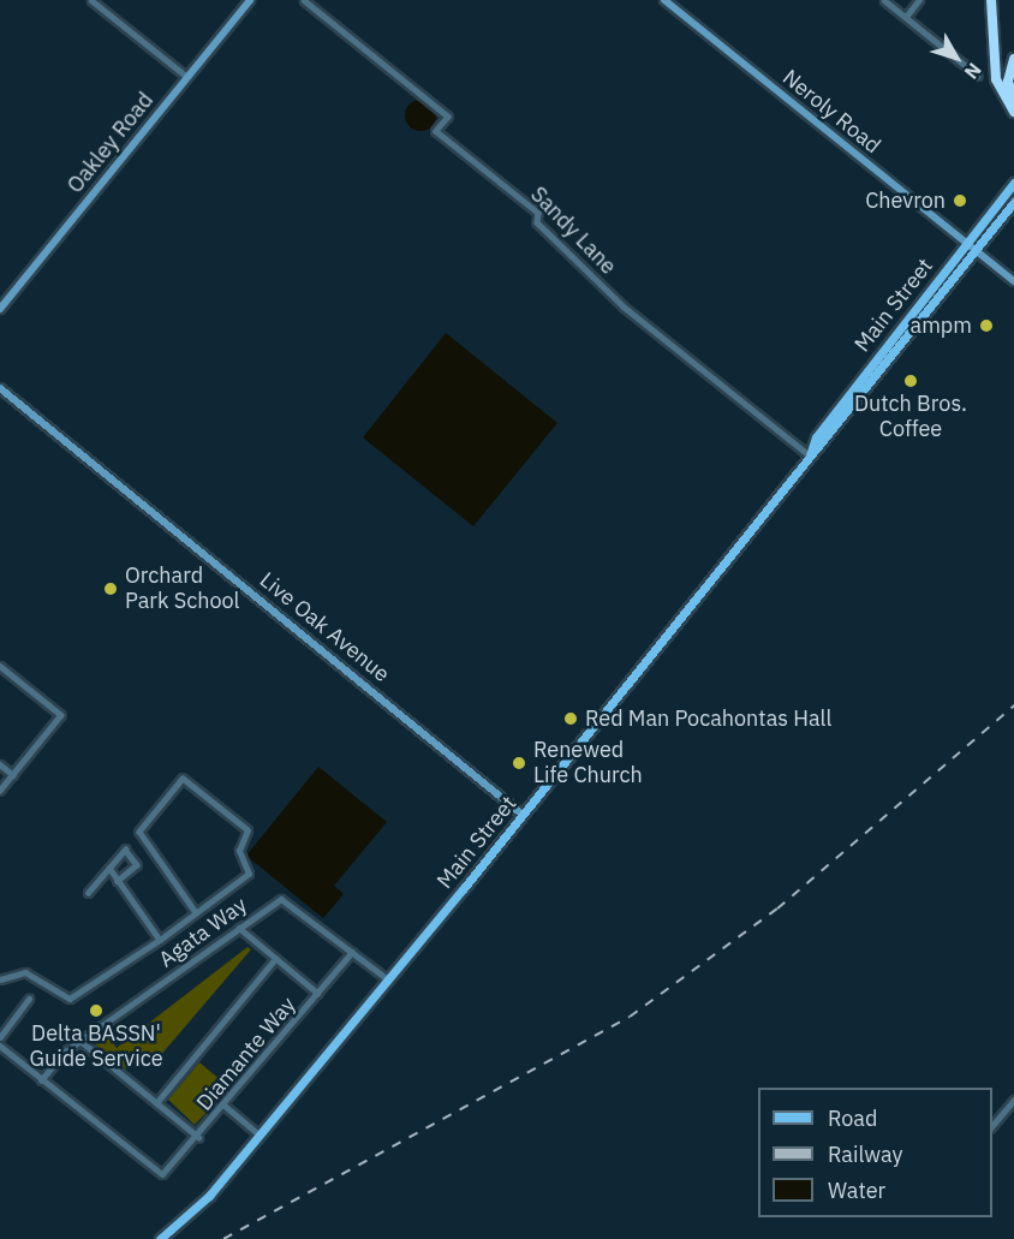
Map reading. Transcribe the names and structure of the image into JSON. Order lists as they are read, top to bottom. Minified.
{"streets":{"main road":["Main Street"],"street":["Neroly Road","Oakley Road","Sandy Lane","Live Oak Avenue","Agata Way","Diamante Way"]},"crossings":[["Neroly Road","Main Street"],["Sandy Lane","Main Street"],["Main Street","Live Oak Avenue"],["Main Street","Agata Way"],["Agata Way","Diamante Way"]],"places":["Chevron","ampm","Dutch Bros. Coffee","Orchard Park School","Red Man Pocahontas Hall","Renewed Life Church","Delta BASSN' Guide Service"],"legend":["Road","Railway","Water"],"north":"bottom right"}
